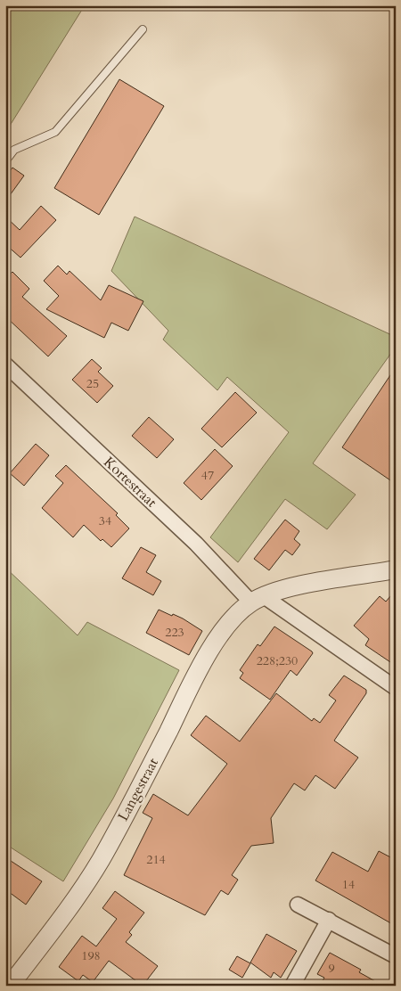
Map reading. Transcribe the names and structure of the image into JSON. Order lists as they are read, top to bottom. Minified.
{"streets":{"street":["Kortestraat","Langestraat"]},"crossings":[["Kortestraat","Langestraat"]],"house_numbers":["25","47","34","223","228;230","214","14","198","9"]}
